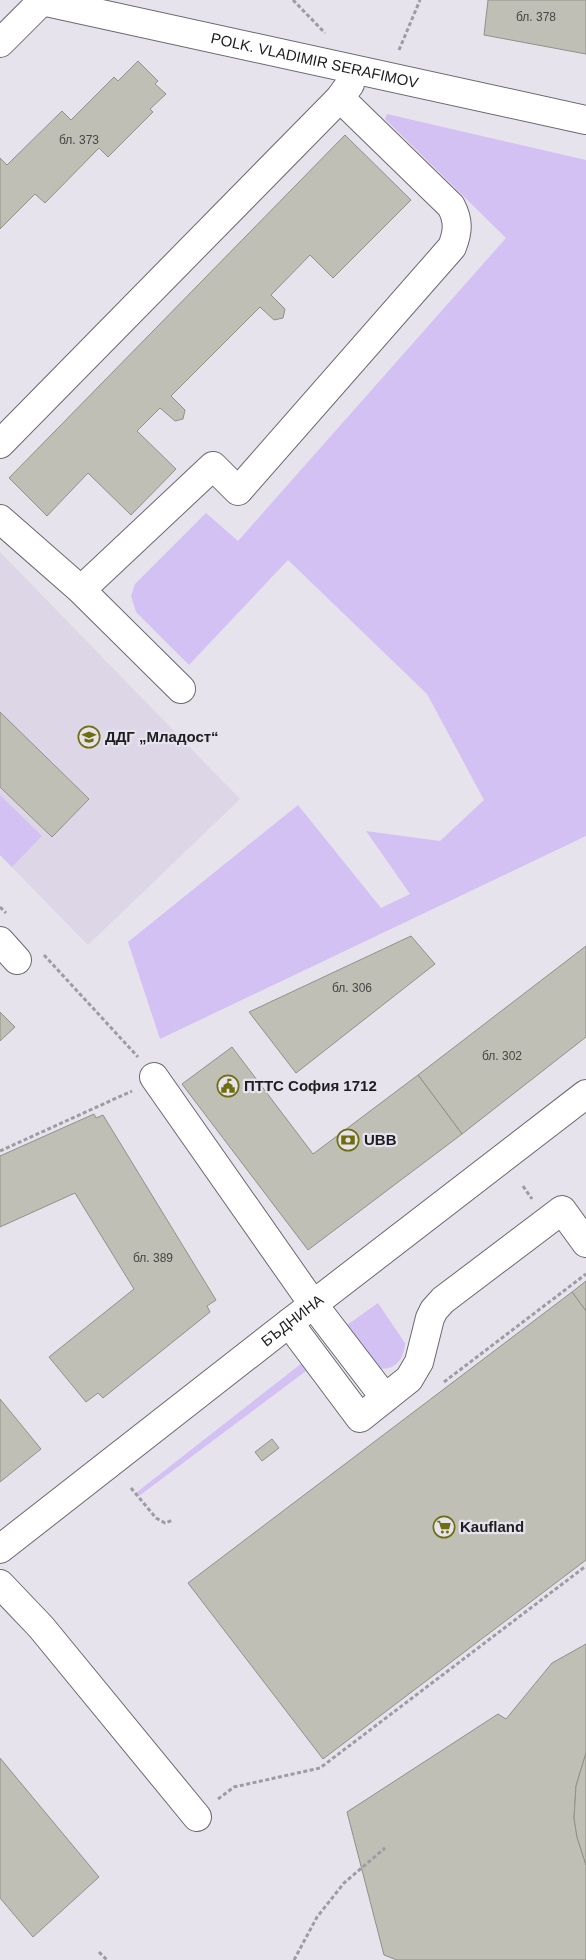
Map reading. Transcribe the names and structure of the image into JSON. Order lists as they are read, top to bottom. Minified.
{"streets":{"street":["POLK. VLADIMIR SERAFIMOV","БЪДНИНА"]},"places":{"school or university":["ДДГ „Младост“"],"public building":["ПТТС София 1712"],"bank":["UBB"],"supermarket":["Kaufland"]},"house_numbers":["бл. 378","бл. 373","бл. 306","бл. 302","бл. 389"]}
